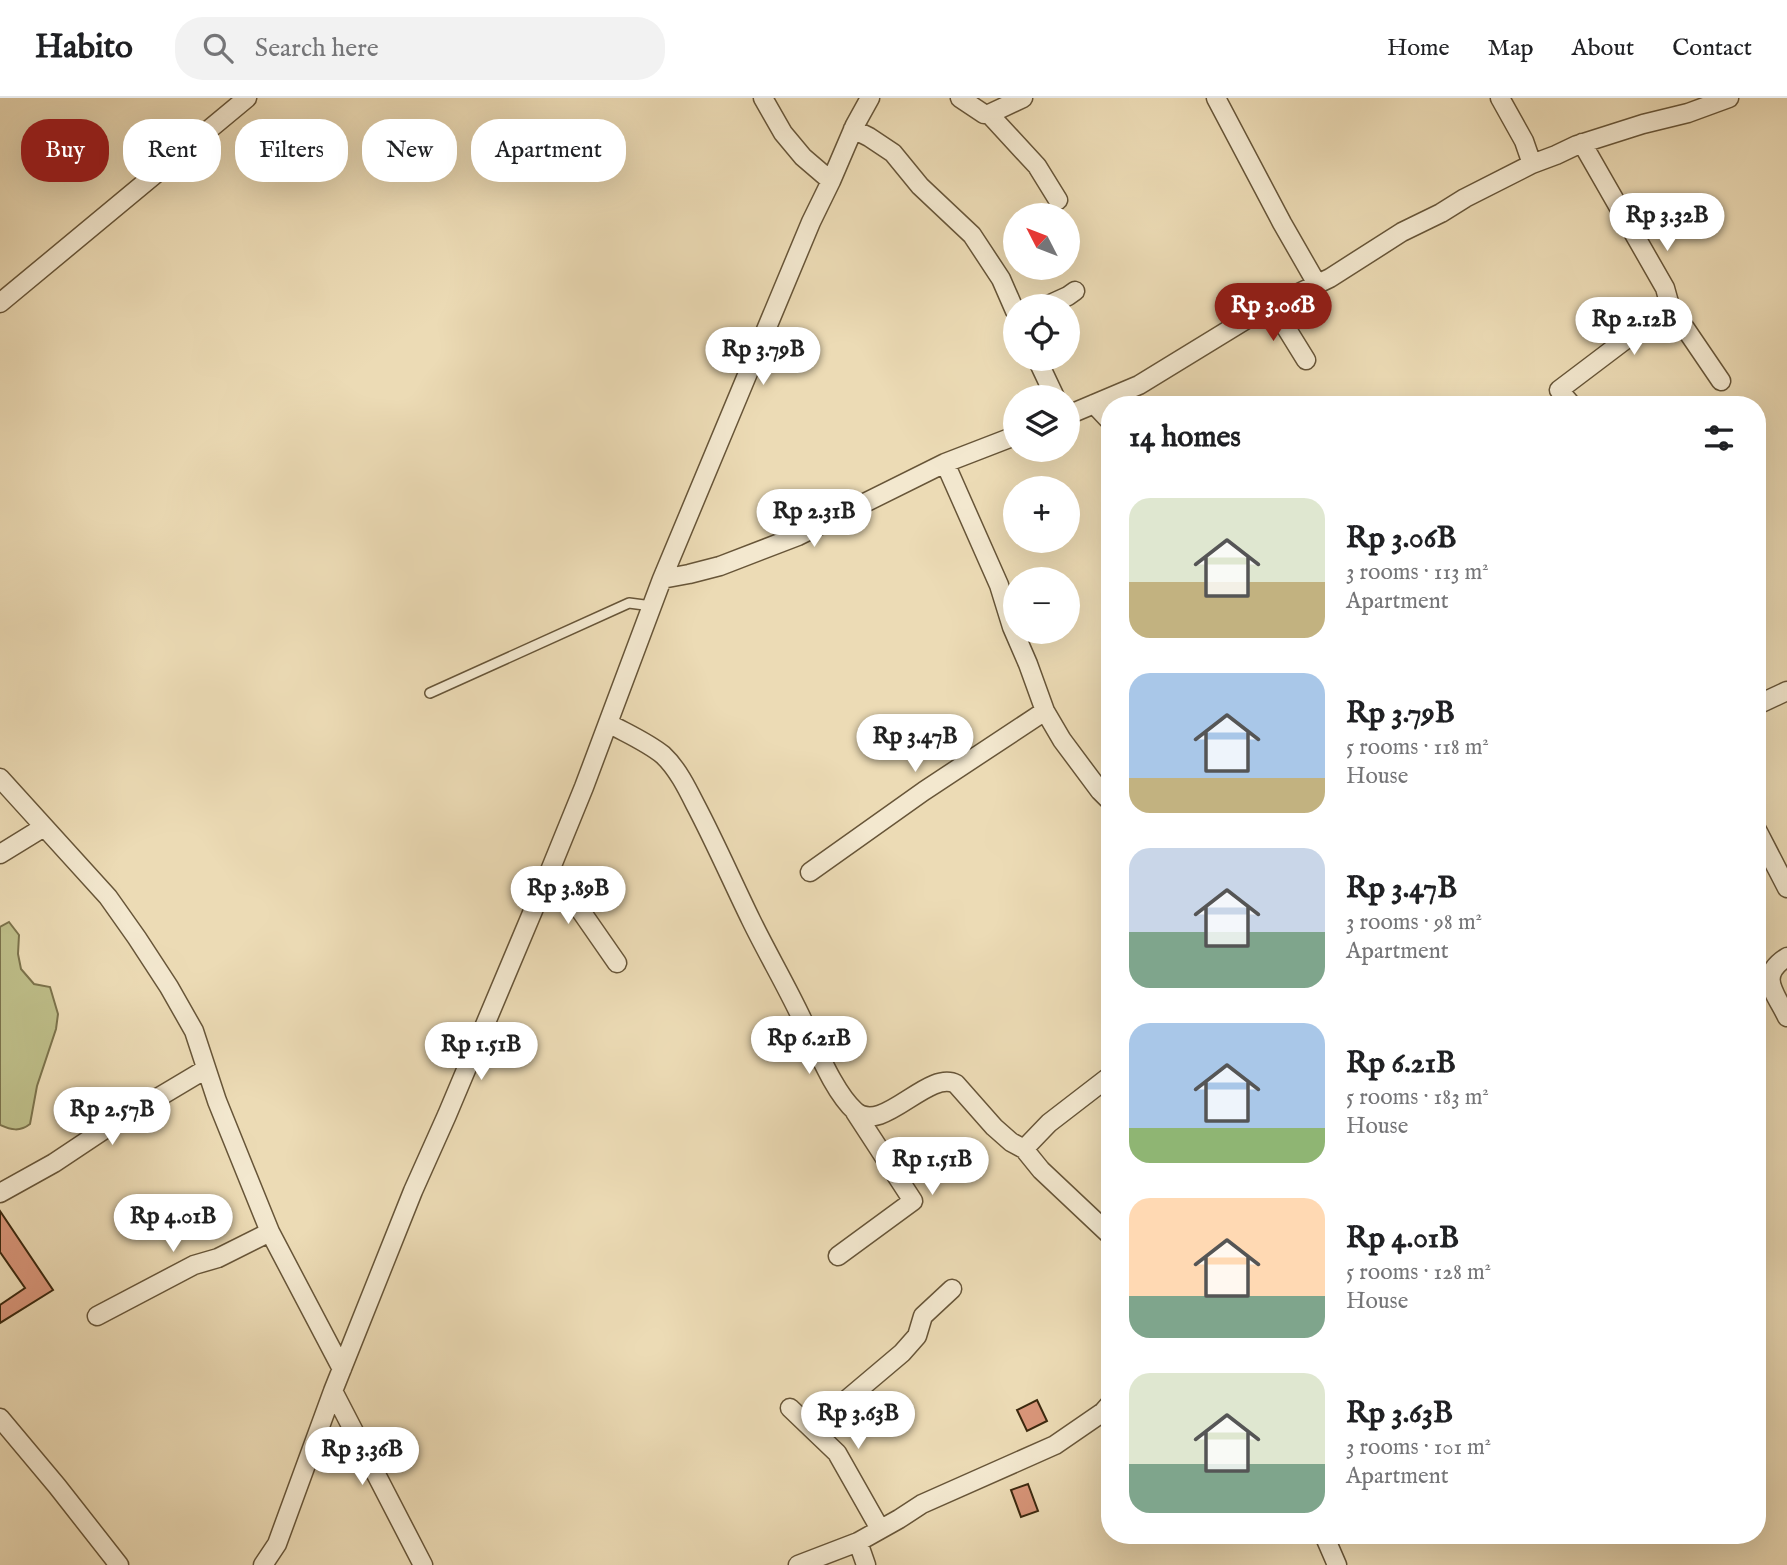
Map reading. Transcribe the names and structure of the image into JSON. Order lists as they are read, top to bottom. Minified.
{"north":"top left","page":{"header":"Habito","search":"Search here","nav":["Home","Map","About","Contact"],"chip":["Buy","Rent","Filters","New","Apartment"],"price":["Rp 3.32B","Rp 3.06B","Rp 2.12B","Rp 3.79B","Rp 2.31B","Rp 3.47B","Rp 3.89B","Rp 6.21B","Rp 1.51B","Rp 2.57B","Rp 1.51B","Rp 4.01B","Rp 3.63B","Rp 3.36B"],"map_buttons":["+","−"],"heading":"14 homes","list":[{"name":"Rp 3.06B","note":"3 rooms · 113 m² · Apartment"},{"name":"Rp 3.79B","note":"5 rooms · 118 m² · House"},{"name":"Rp 3.47B","note":"3 rooms · 98 m² · Apartment"},{"name":"Rp 6.21B","note":"5 rooms · 183 m² · House"},{"name":"Rp 4.01B","note":"5 rooms · 128 m² · House"},{"name":"Rp 3.63B","note":"3 rooms · 101 m² · Apartment"}]}}
